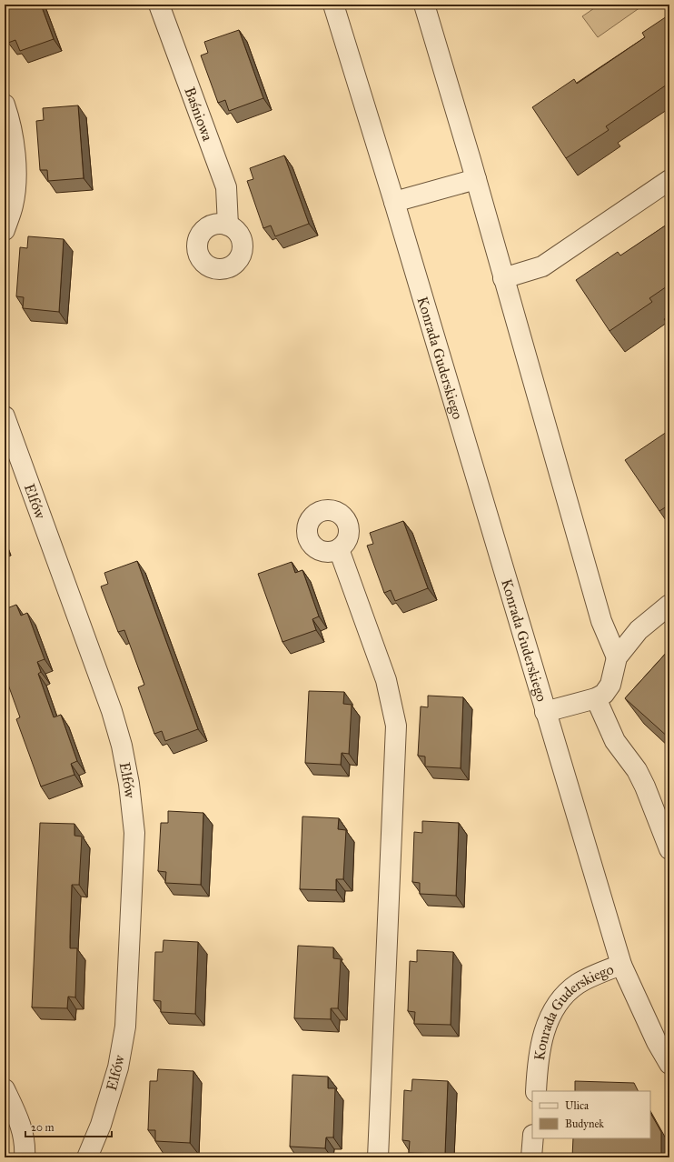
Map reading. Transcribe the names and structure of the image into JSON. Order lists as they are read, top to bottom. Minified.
{"streets":{"street":["Baśniowa","Konrada Guderskiego","Elfów"]},"legend":["Ulica","Budynek"],"scale_bar":"20 m"}
